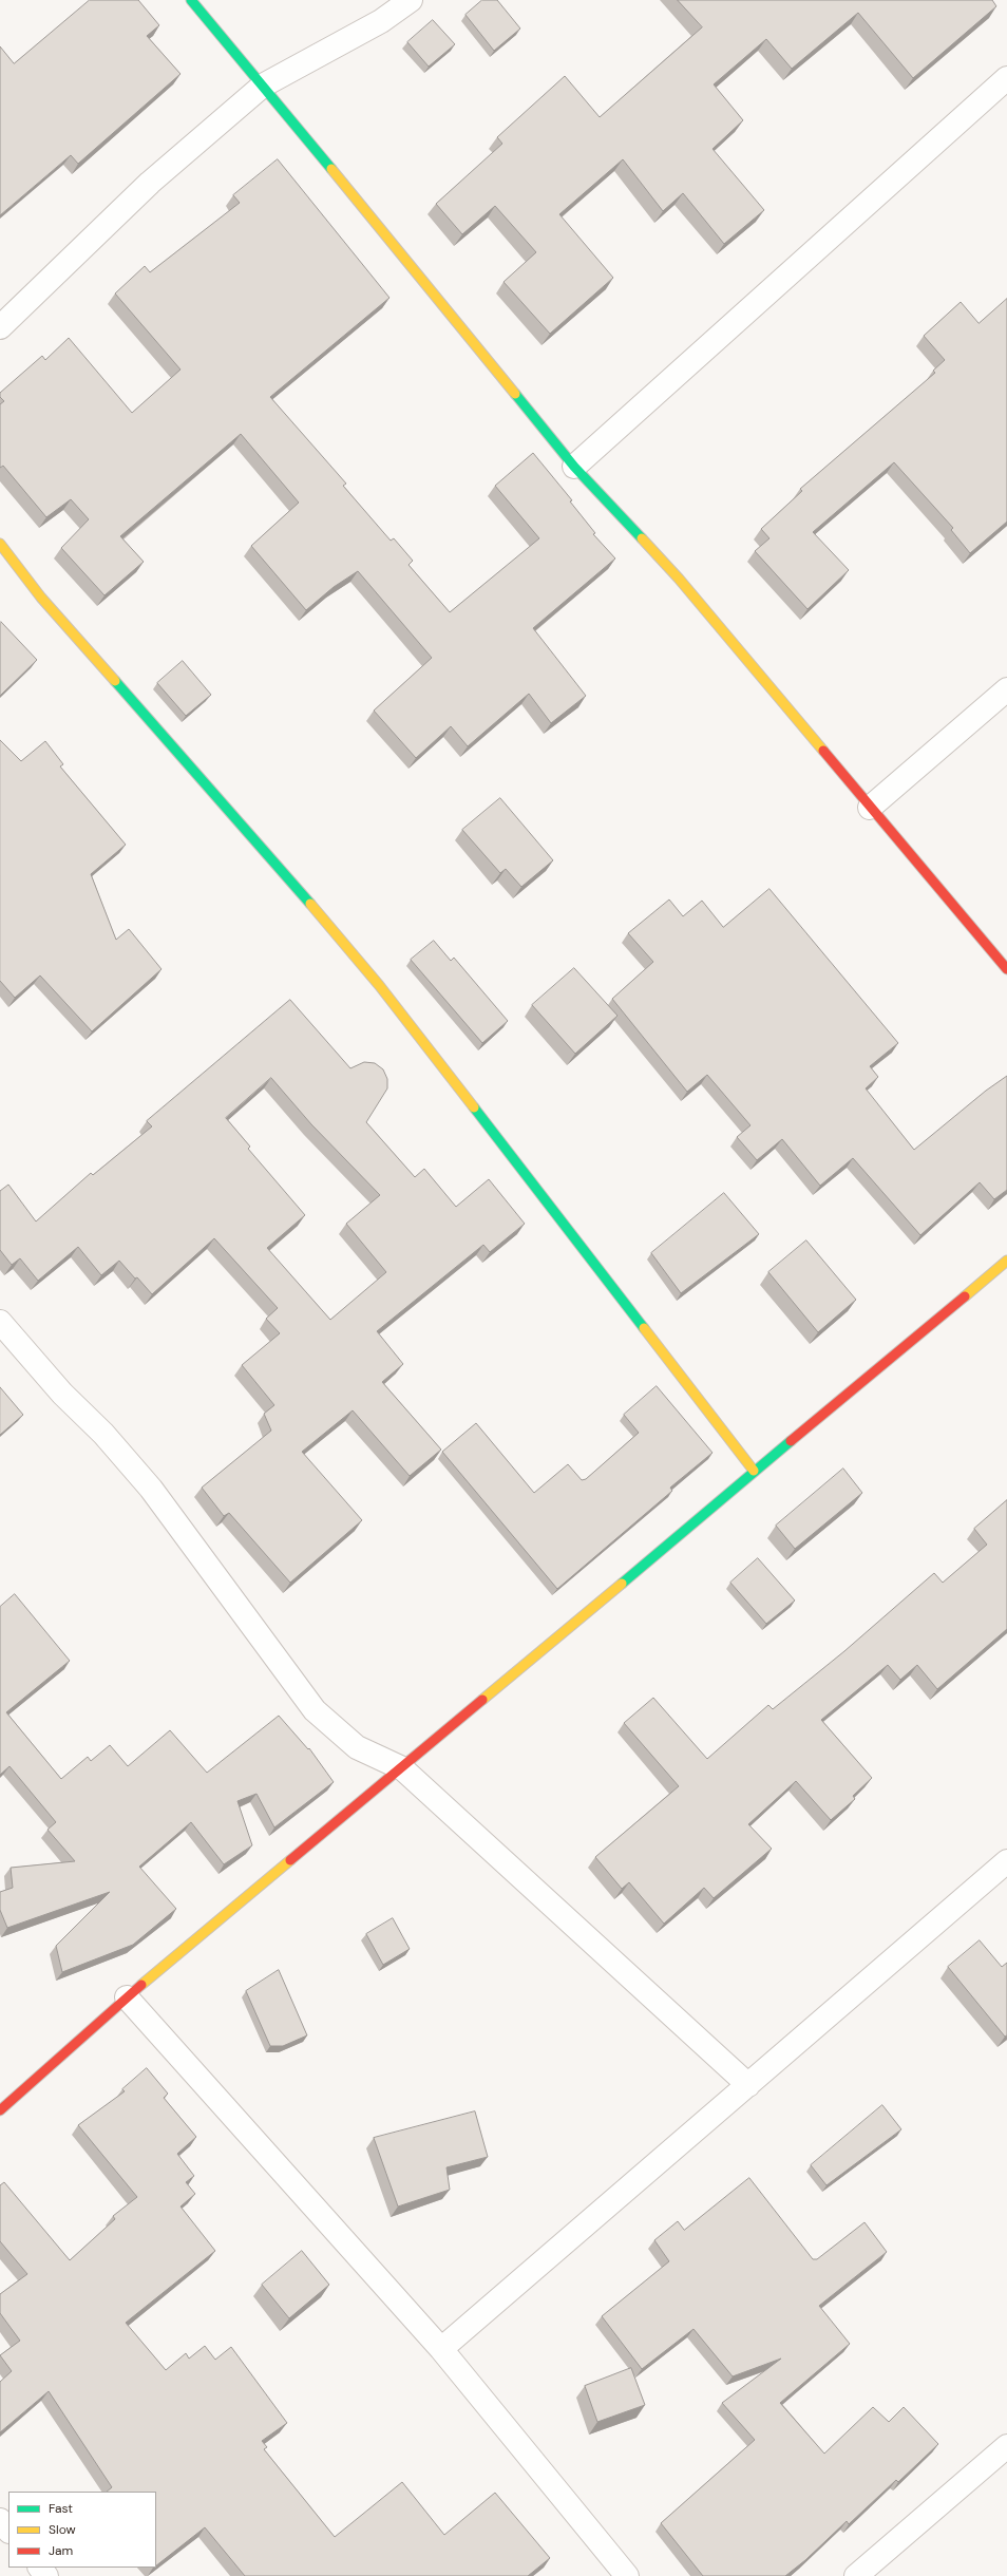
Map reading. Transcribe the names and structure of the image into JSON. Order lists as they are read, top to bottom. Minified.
{"legend":["Fast","Slow","Jam"]}
